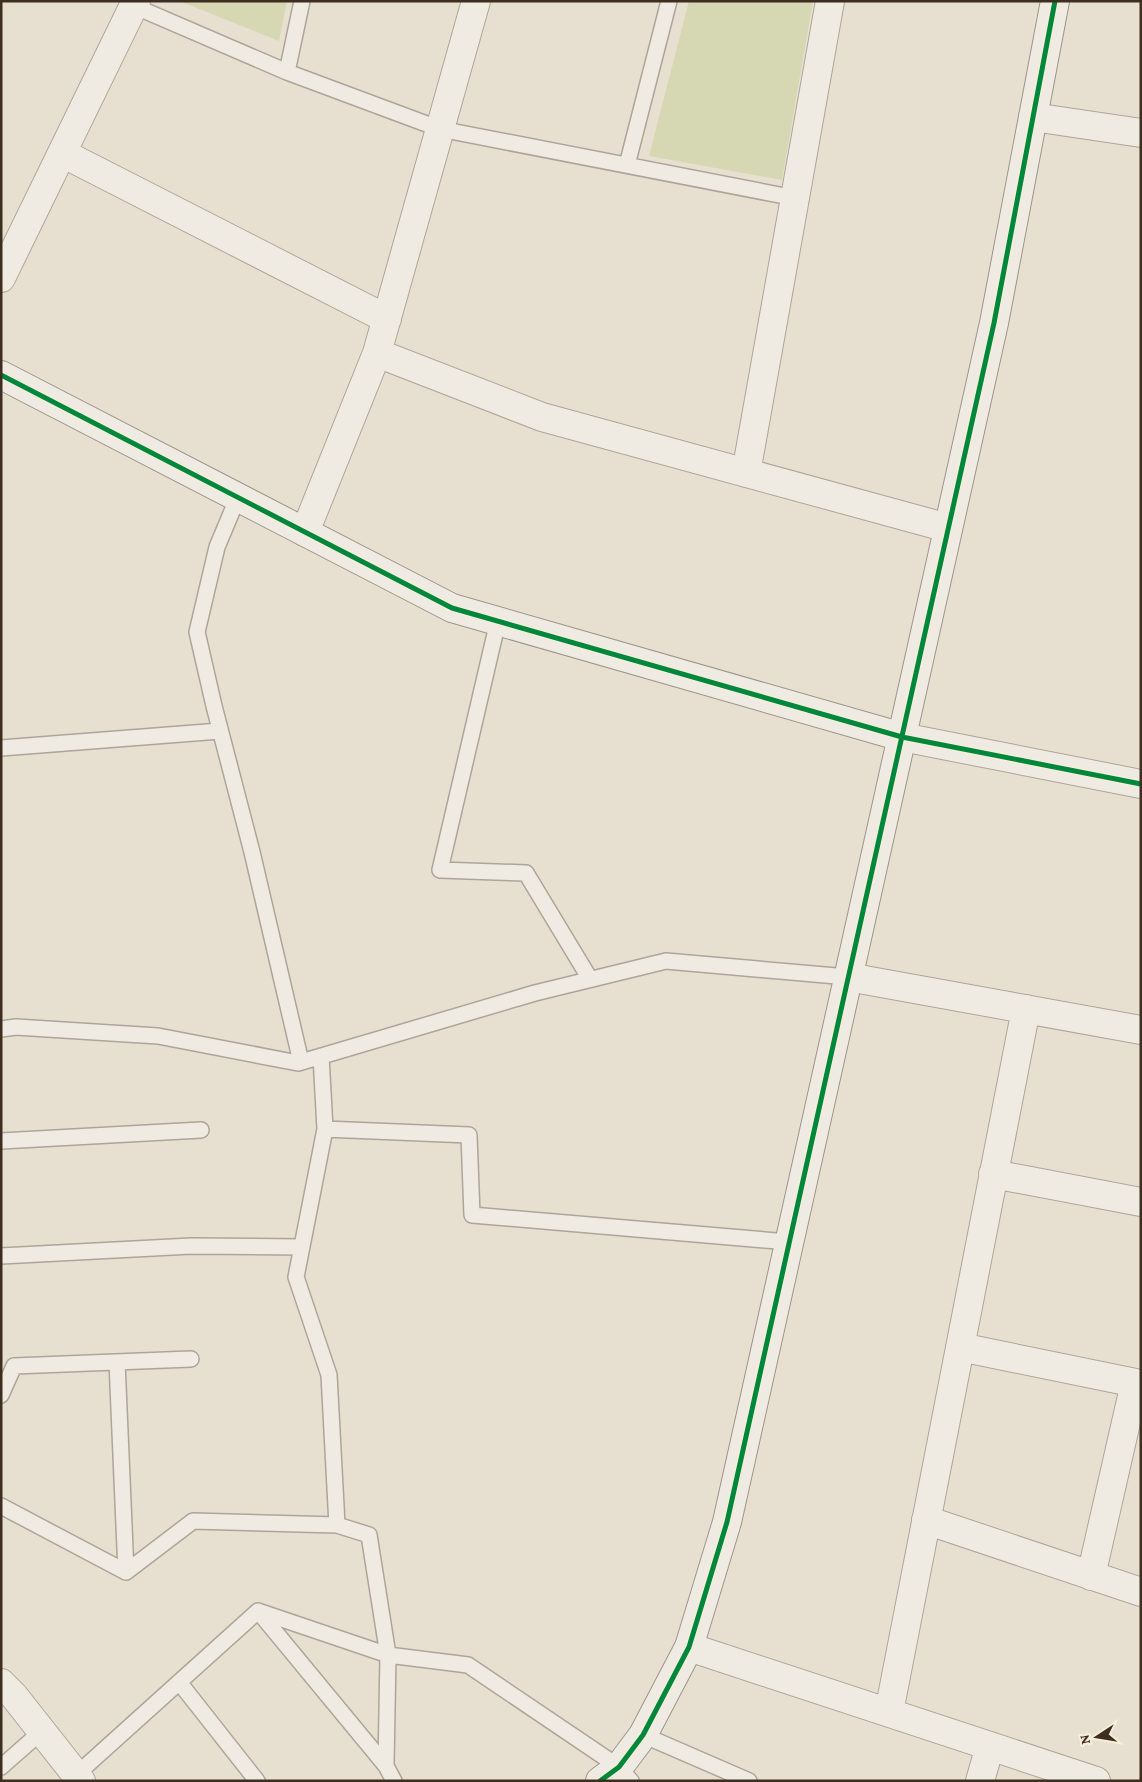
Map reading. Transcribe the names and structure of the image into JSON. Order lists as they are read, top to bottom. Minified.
{"north":"left"}
